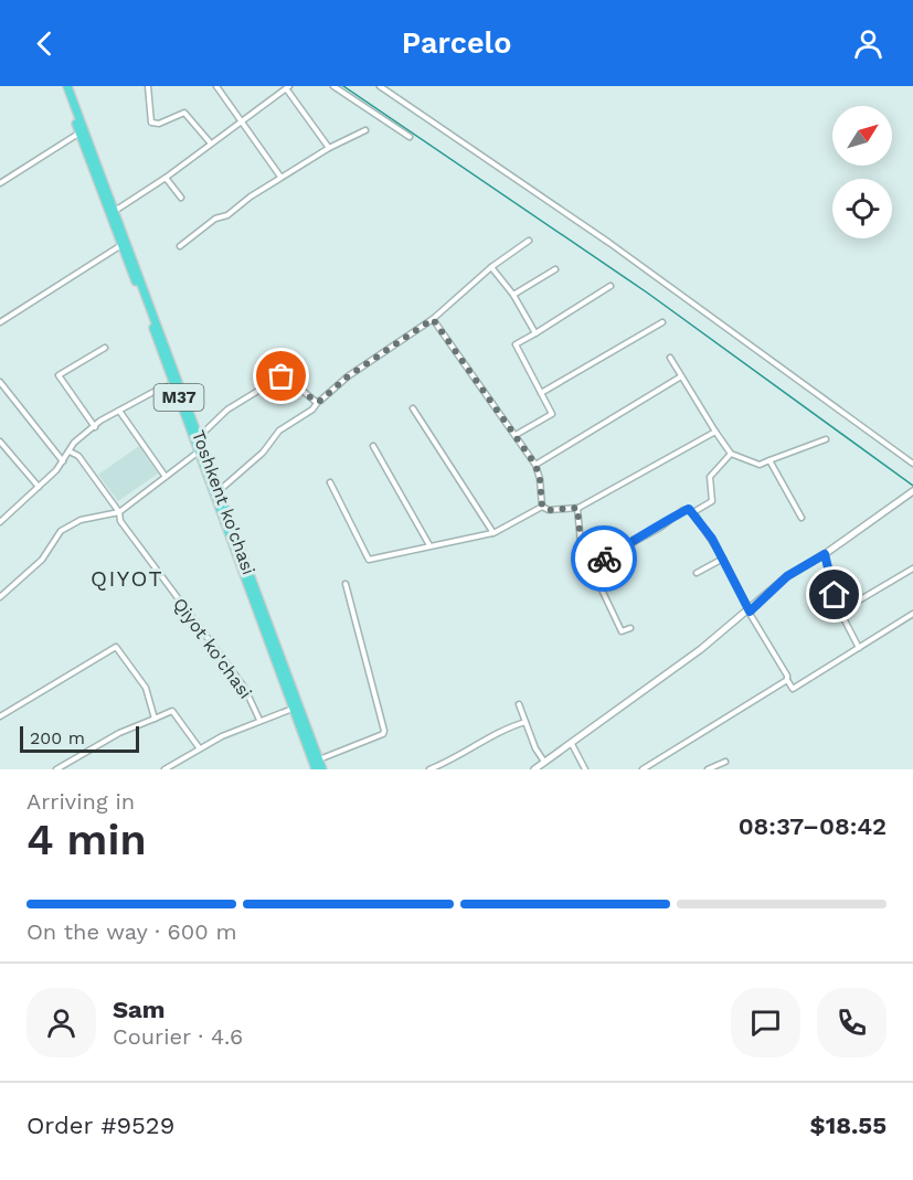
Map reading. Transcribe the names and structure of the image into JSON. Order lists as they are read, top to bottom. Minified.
{"streets":{"highway":["M37","Toshkent ko'chasi"],"street":["Qiyot ko'chasi"]},"crossings":[["Toshkent ko'chasi","Qiyot ko'chasi"]],"districts":["QIYOT"],"scale_bar":"200 m","north":"top right","page":{"header":"Parcelo","scale":"200 m","heading":["4 min","Arriving in","08:37–08:42"],"panel":["Sam","Courier · 4.6","Order #9529","$18.55"],"bar":"On the way · 600 m"}}
